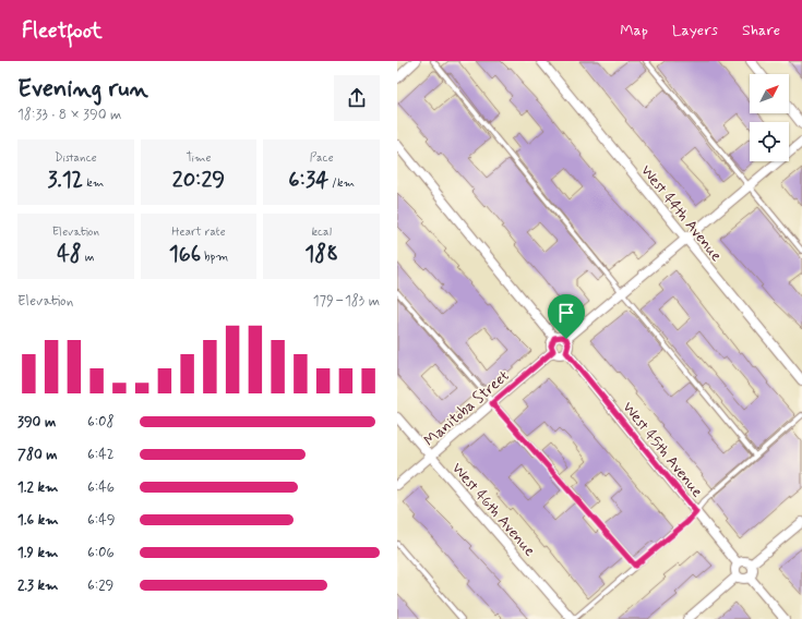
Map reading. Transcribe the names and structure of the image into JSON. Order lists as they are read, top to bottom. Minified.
{"streets":{"street":["West 44th Avenue","Manitoba Street","West 45th Avenue","West 46th Avenue"]},"crossings":[["Manitoba Street","West 45th Avenue"],["Manitoba Street","West 46th Avenue"]],"north":"top right","page":{"header":"Fleetfoot","nav":["Map","Layers","Share"],"heading":["Evening run","18:33 · 8 × 390 m"],"stats":[["Distance","3.12 km"],["Time","20:29"],["Pace","6:34 /km"],["Elevation","48 m"],["Heart rate","166 bpm"],["kcal","188"]],"chart":["Elevation","179–183 m"],"list":[{"name":"390 m","note":"6:08"},{"name":"780 m","note":"6:42"},{"name":"1.2 km","note":"6:46"},{"name":"1.6 km","note":"6:49"},{"name":"1.9 km","note":"6:06"},{"name":"2.3 km","note":"6:29"}]}}
